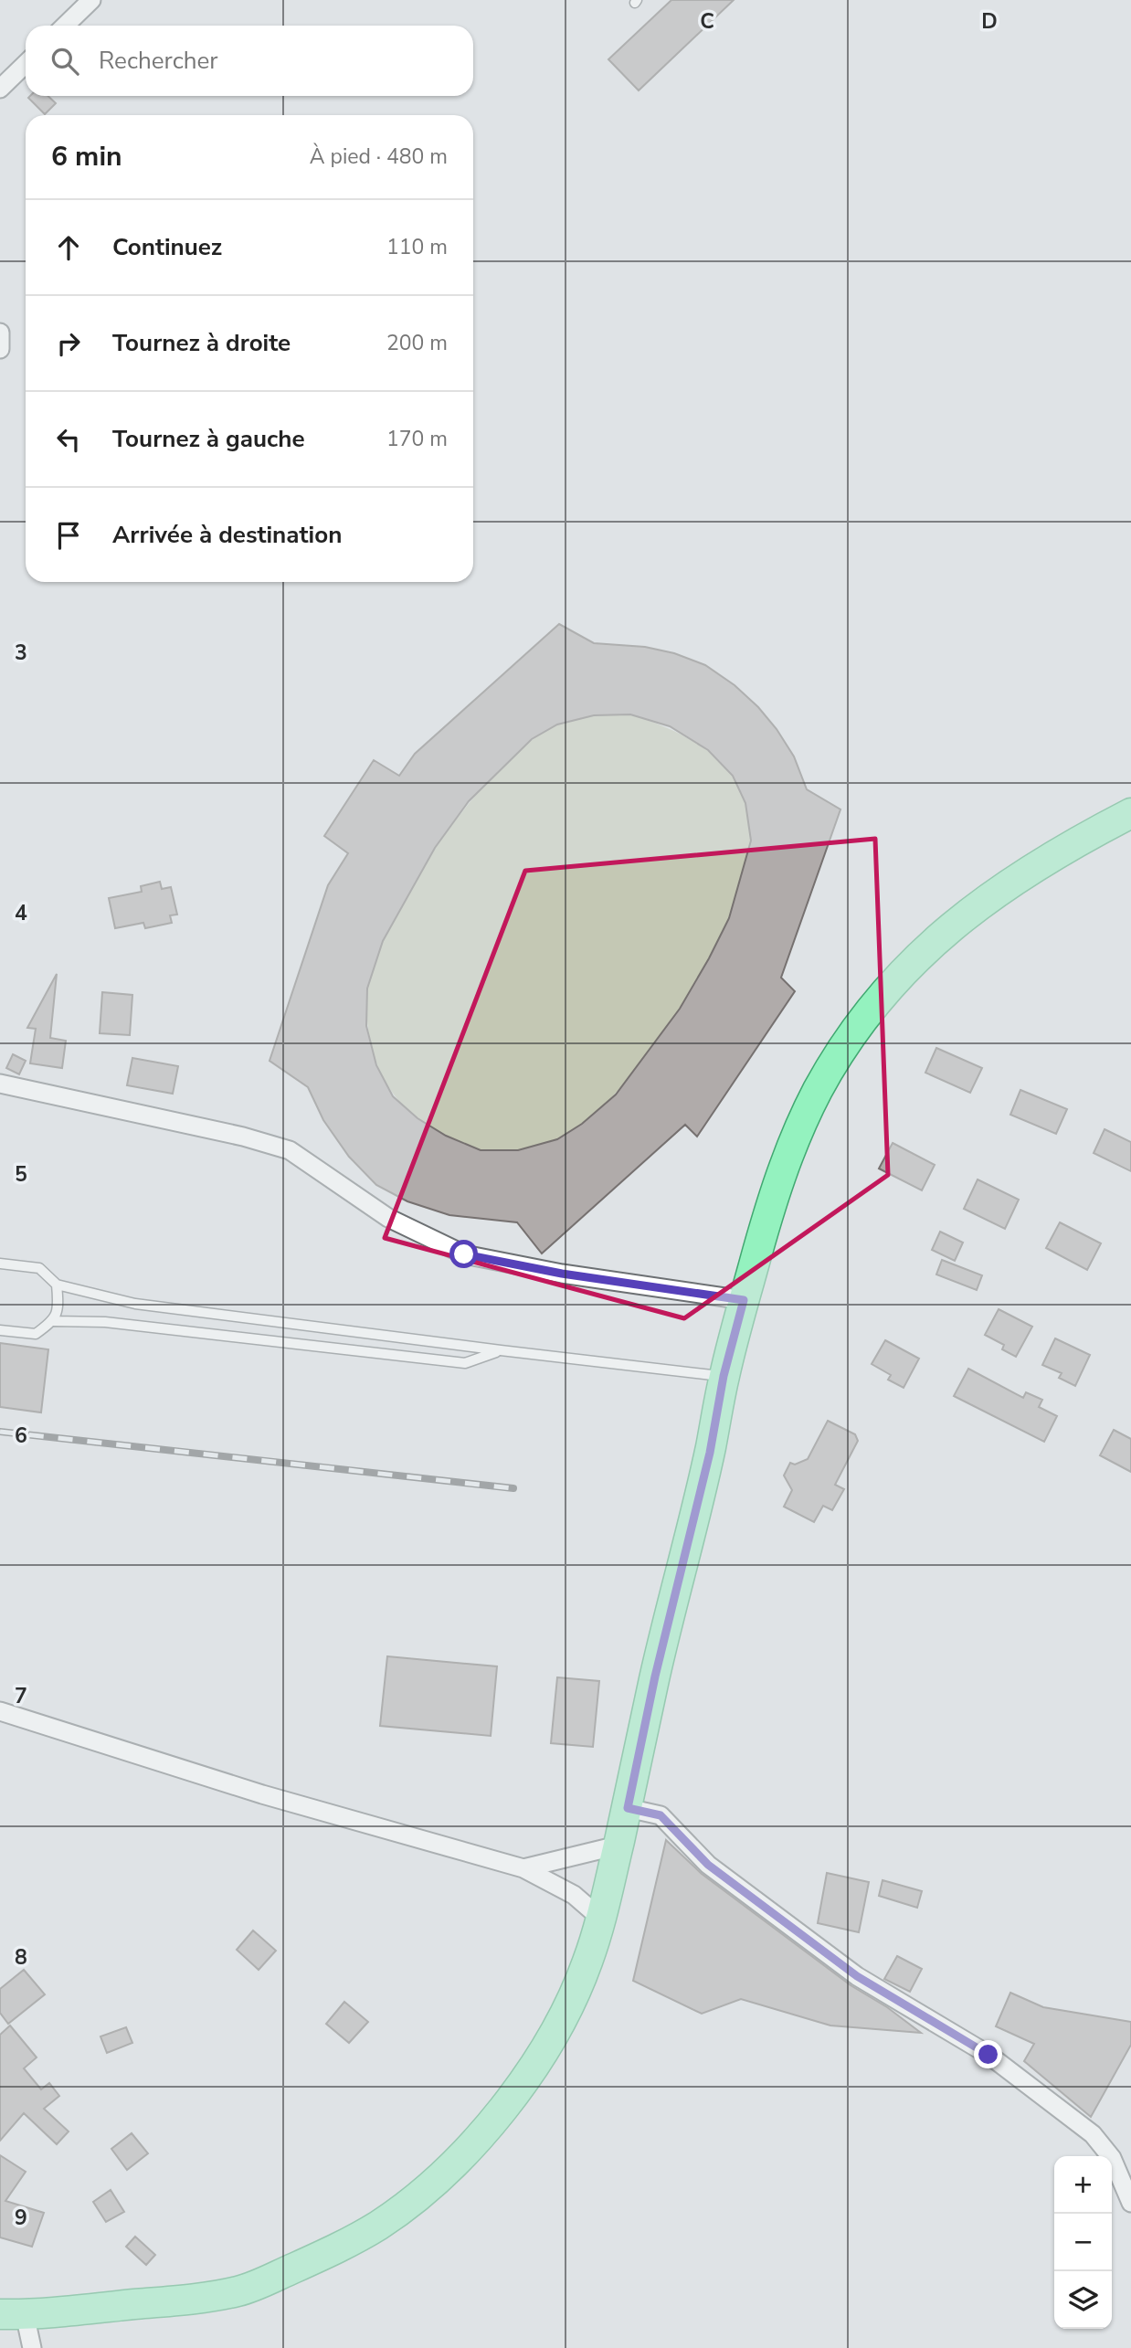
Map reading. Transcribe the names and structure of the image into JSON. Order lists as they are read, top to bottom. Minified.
{"page":{"search":"Rechercher","heading":["6 min","À pied · 480 m"],"list":[["Continuez","110 m"],["Tournez à droite","200 m"],["Tournez à gauche","170 m"],"Arrivée à destination"],"map_buttons":["+","−"]},"grid":{"columns":["C","D"],"rows":["3","4","5","6","7","8","9"]}}
